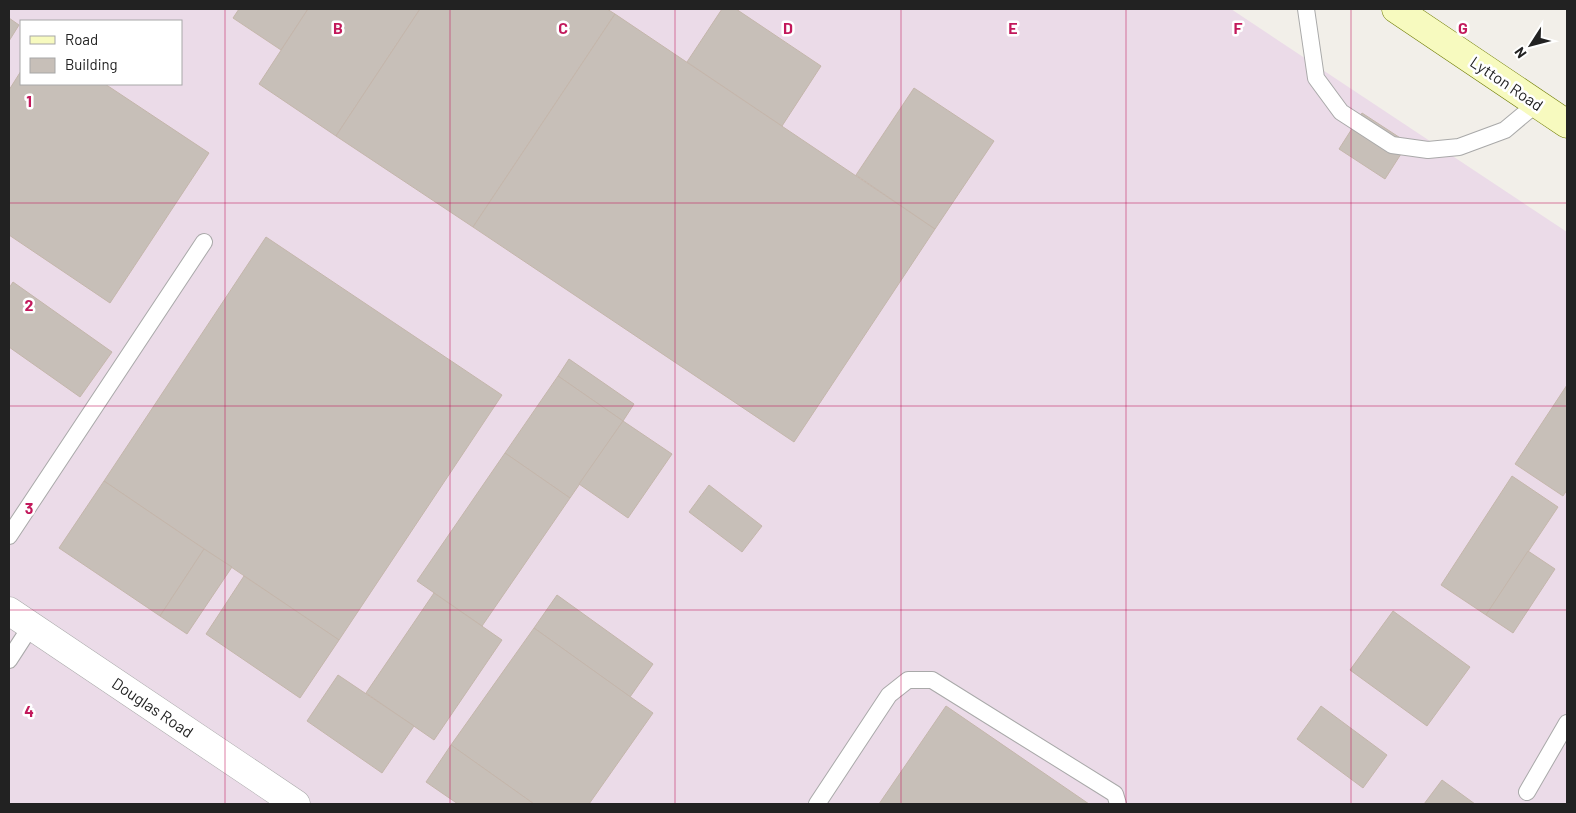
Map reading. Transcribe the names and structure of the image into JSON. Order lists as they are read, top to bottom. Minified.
{"streets":{"main road":["Lytton Road"],"street":["Douglas Road"]},"legend":["Road","Building"],"north":"bottom left","grid":{"columns":["B","C","D","E","F","G"],"rows":["1","2","3","4"]}}
